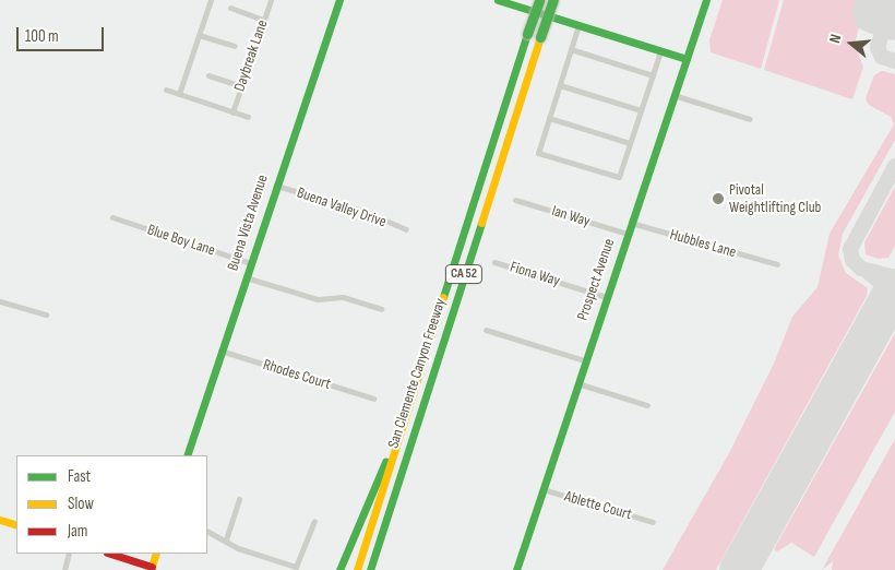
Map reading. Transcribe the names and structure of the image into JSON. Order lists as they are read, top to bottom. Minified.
{"streets":{"main road":["Buena Vista Avenue","CA 52","Prospect Avenue","San Clemente Canyon Freeway"],"street":["Daybreak Lane","Buena Valley Drive","Ian Way","Blue Boy Lane","Hubbles Lane","Fiona Way","Rhodes Court","Ablette Court"]},"crossings":[["Buena Valley Drive","Buena Vista Avenue"],["Ian Way","Prospect Avenue"],["Buena Vista Avenue","Blue Boy Lane"],["Buena Vista Avenue","Rhodes Court"],["Hubbles Lane","Prospect Avenue"],["Fiona Way","Prospect Avenue"],["Prospect Avenue","Ablette Court"]],"places":["Pivotal Weightlifting Club"],"legend":["Fast","Slow","Jam"],"scale_bar":"100 m","north":"left"}
